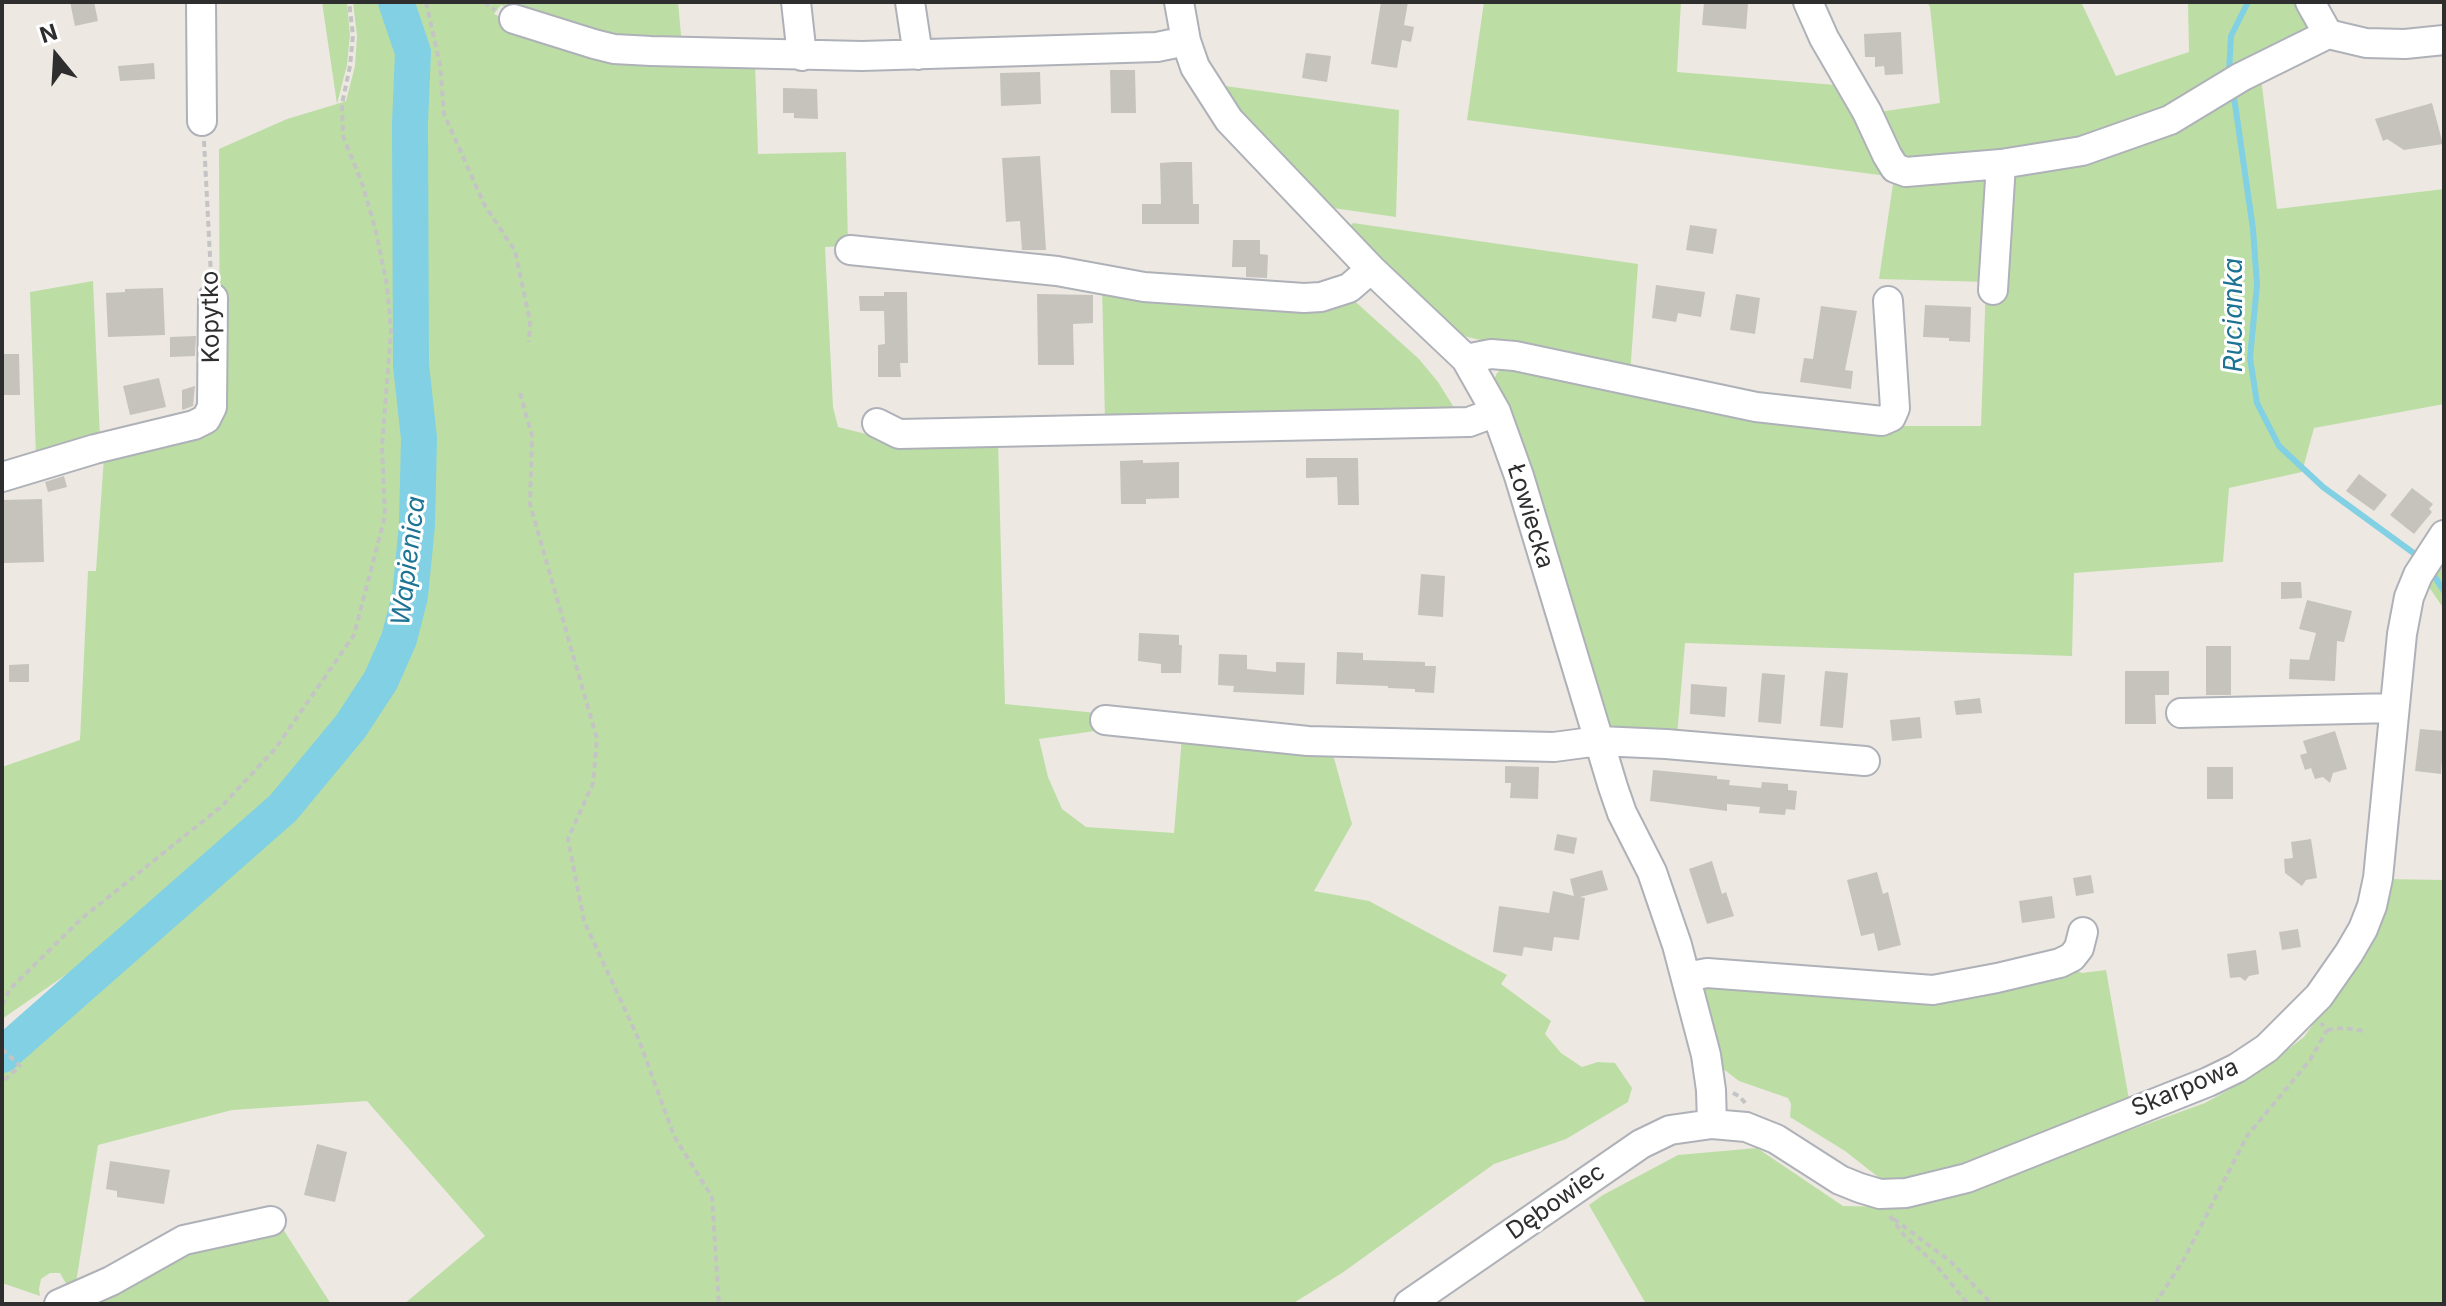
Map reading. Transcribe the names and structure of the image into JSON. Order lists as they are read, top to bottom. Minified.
{"streets":{"street":["Kopytko","Łowiecka","Skarpowa","Dębowiec"]},"crossings":[["Łowiecka","Skarpowa"],["Łowiecka","Dębowiec"],["Skarpowa","Dębowiec"]],"water":["Rucianka","Wapienica"],"north":"top"}
